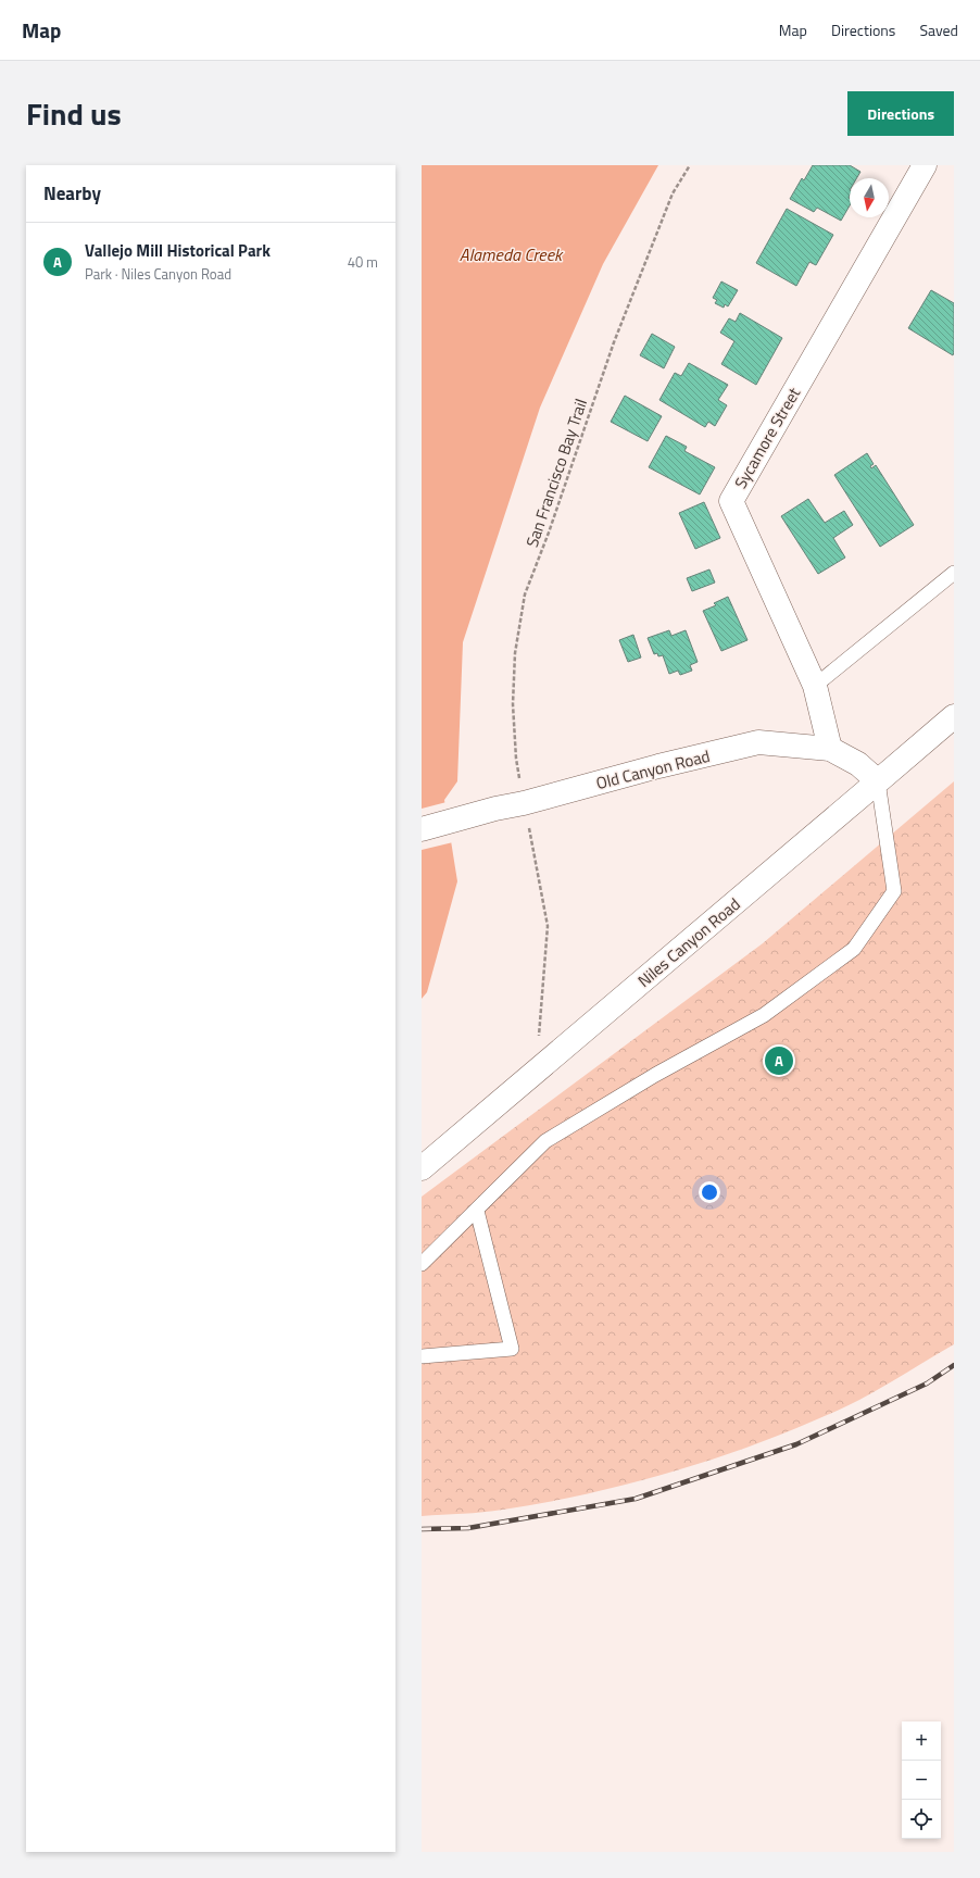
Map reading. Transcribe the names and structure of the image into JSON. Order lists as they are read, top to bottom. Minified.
{"streets":{"street":["Sycamore Street","Old Canyon Road","Niles Canyon Road"],"path":["San Francisco Bay Trail"]},"crossings":[["Sycamore Street","Old Canyon Road"],["San Francisco Bay Trail","Old Canyon Road"],["San Francisco Bay Trail","Niles Canyon Road"],["Old Canyon Road","Niles Canyon Road"]],"water":["Alameda Creek"],"north":"bottom","page":{"header":"Map","nav":["Map","Directions","Saved"],"title":"Find us","buttons":"Directions","heading":"Nearby","list":[{"mark":"A","name":"Vallejo Mill Historical Park","note":"Park · Niles Canyon Road","value":"40 m"}],"pins":"A","map_buttons":["+","−"]}}
